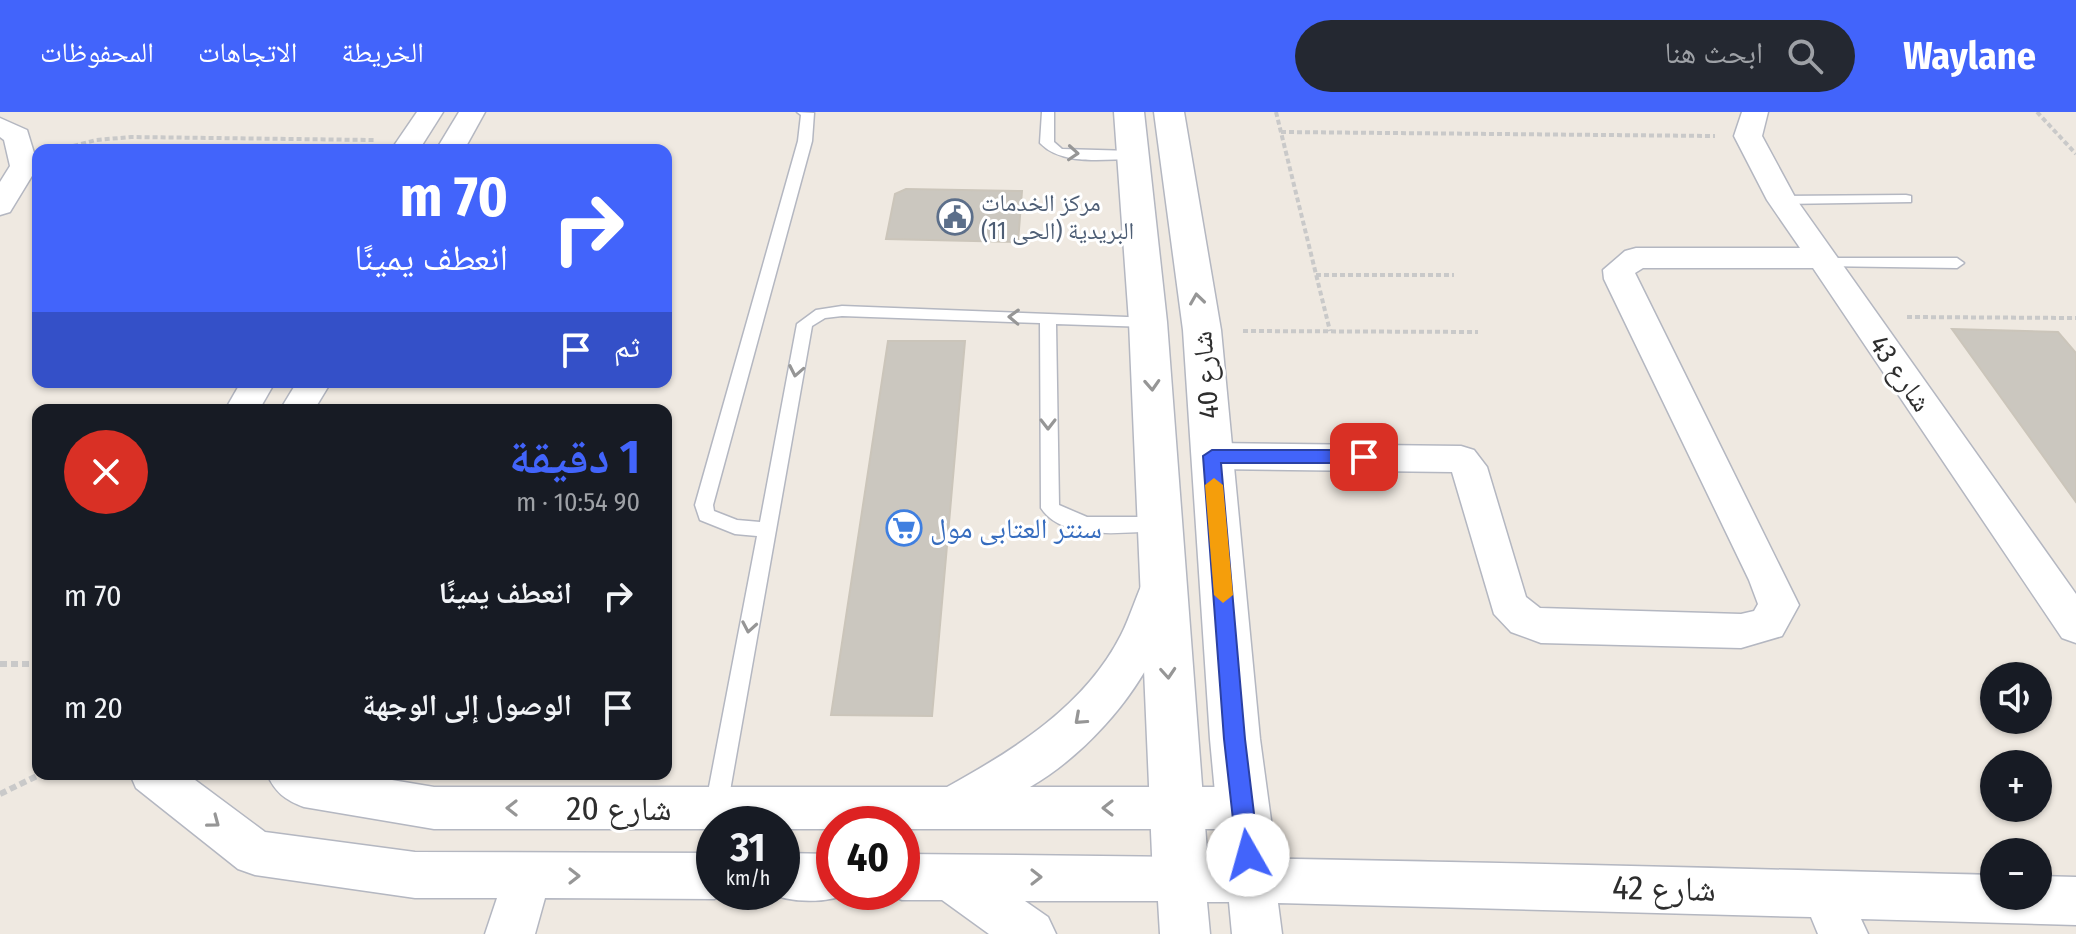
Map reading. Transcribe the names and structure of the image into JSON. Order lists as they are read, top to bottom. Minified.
{"streets":{"street":["شارع 43","شارع 40","شارع 20","شارع 42"]},"crossings":[["شارع 40","شارع 20"],["شارع 40","شارع 42"]],"places":{"public building":["مركز الخدمات البريدية (الحى 11)"],"supermarket":["سنتر العتابى مول"]},"page":{"header":"Waylane","search":"ابحث هنا","nav":["الخريطة","الاتجاهات","المحفوظات"],"turn":["70 m","انعطف يمينًا"],"then":"ثم","heading":["1 دقيقة","90 m · 10:54"],"list":[{"name":"انعطف يمينًا","value":"70 m"},{"name":"الوصول إلى الوجهة","value":"20 m"}],"map_buttons":["+","−"],"speed":"31 km/h","limit":"40"}}
